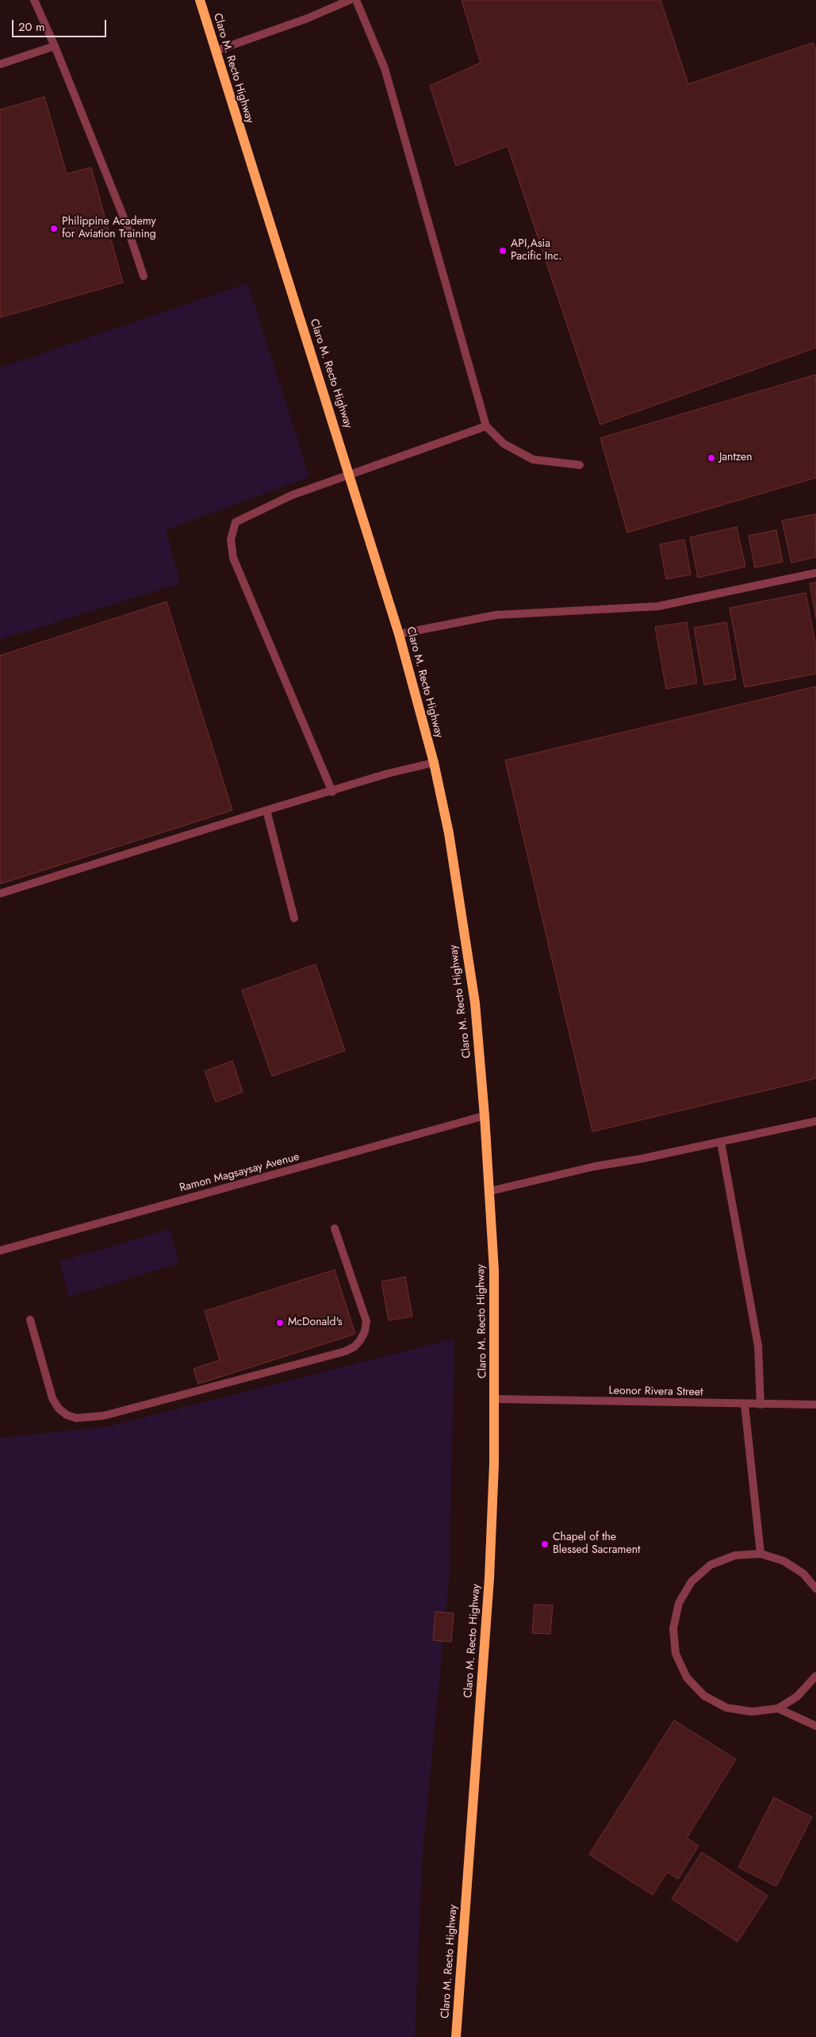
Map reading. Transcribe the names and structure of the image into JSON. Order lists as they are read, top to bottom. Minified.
{"streets":{"main road":["Claro M. Recto Highway"],"street":["Ramon Magsaysay Avenue","Leonor Rivera Street"]},"crossings":[["Claro M. Recto Highway","Ramon Magsaysay Avenue"],["Claro M. Recto Highway","Leonor Rivera Street"]],"places":["Philippine Academy for Aviation Training","API,Asia Pacific Inc.","Jantzen","McDonald's","Chapel of the Blessed Sacrament"],"scale_bar":"20 m"}
